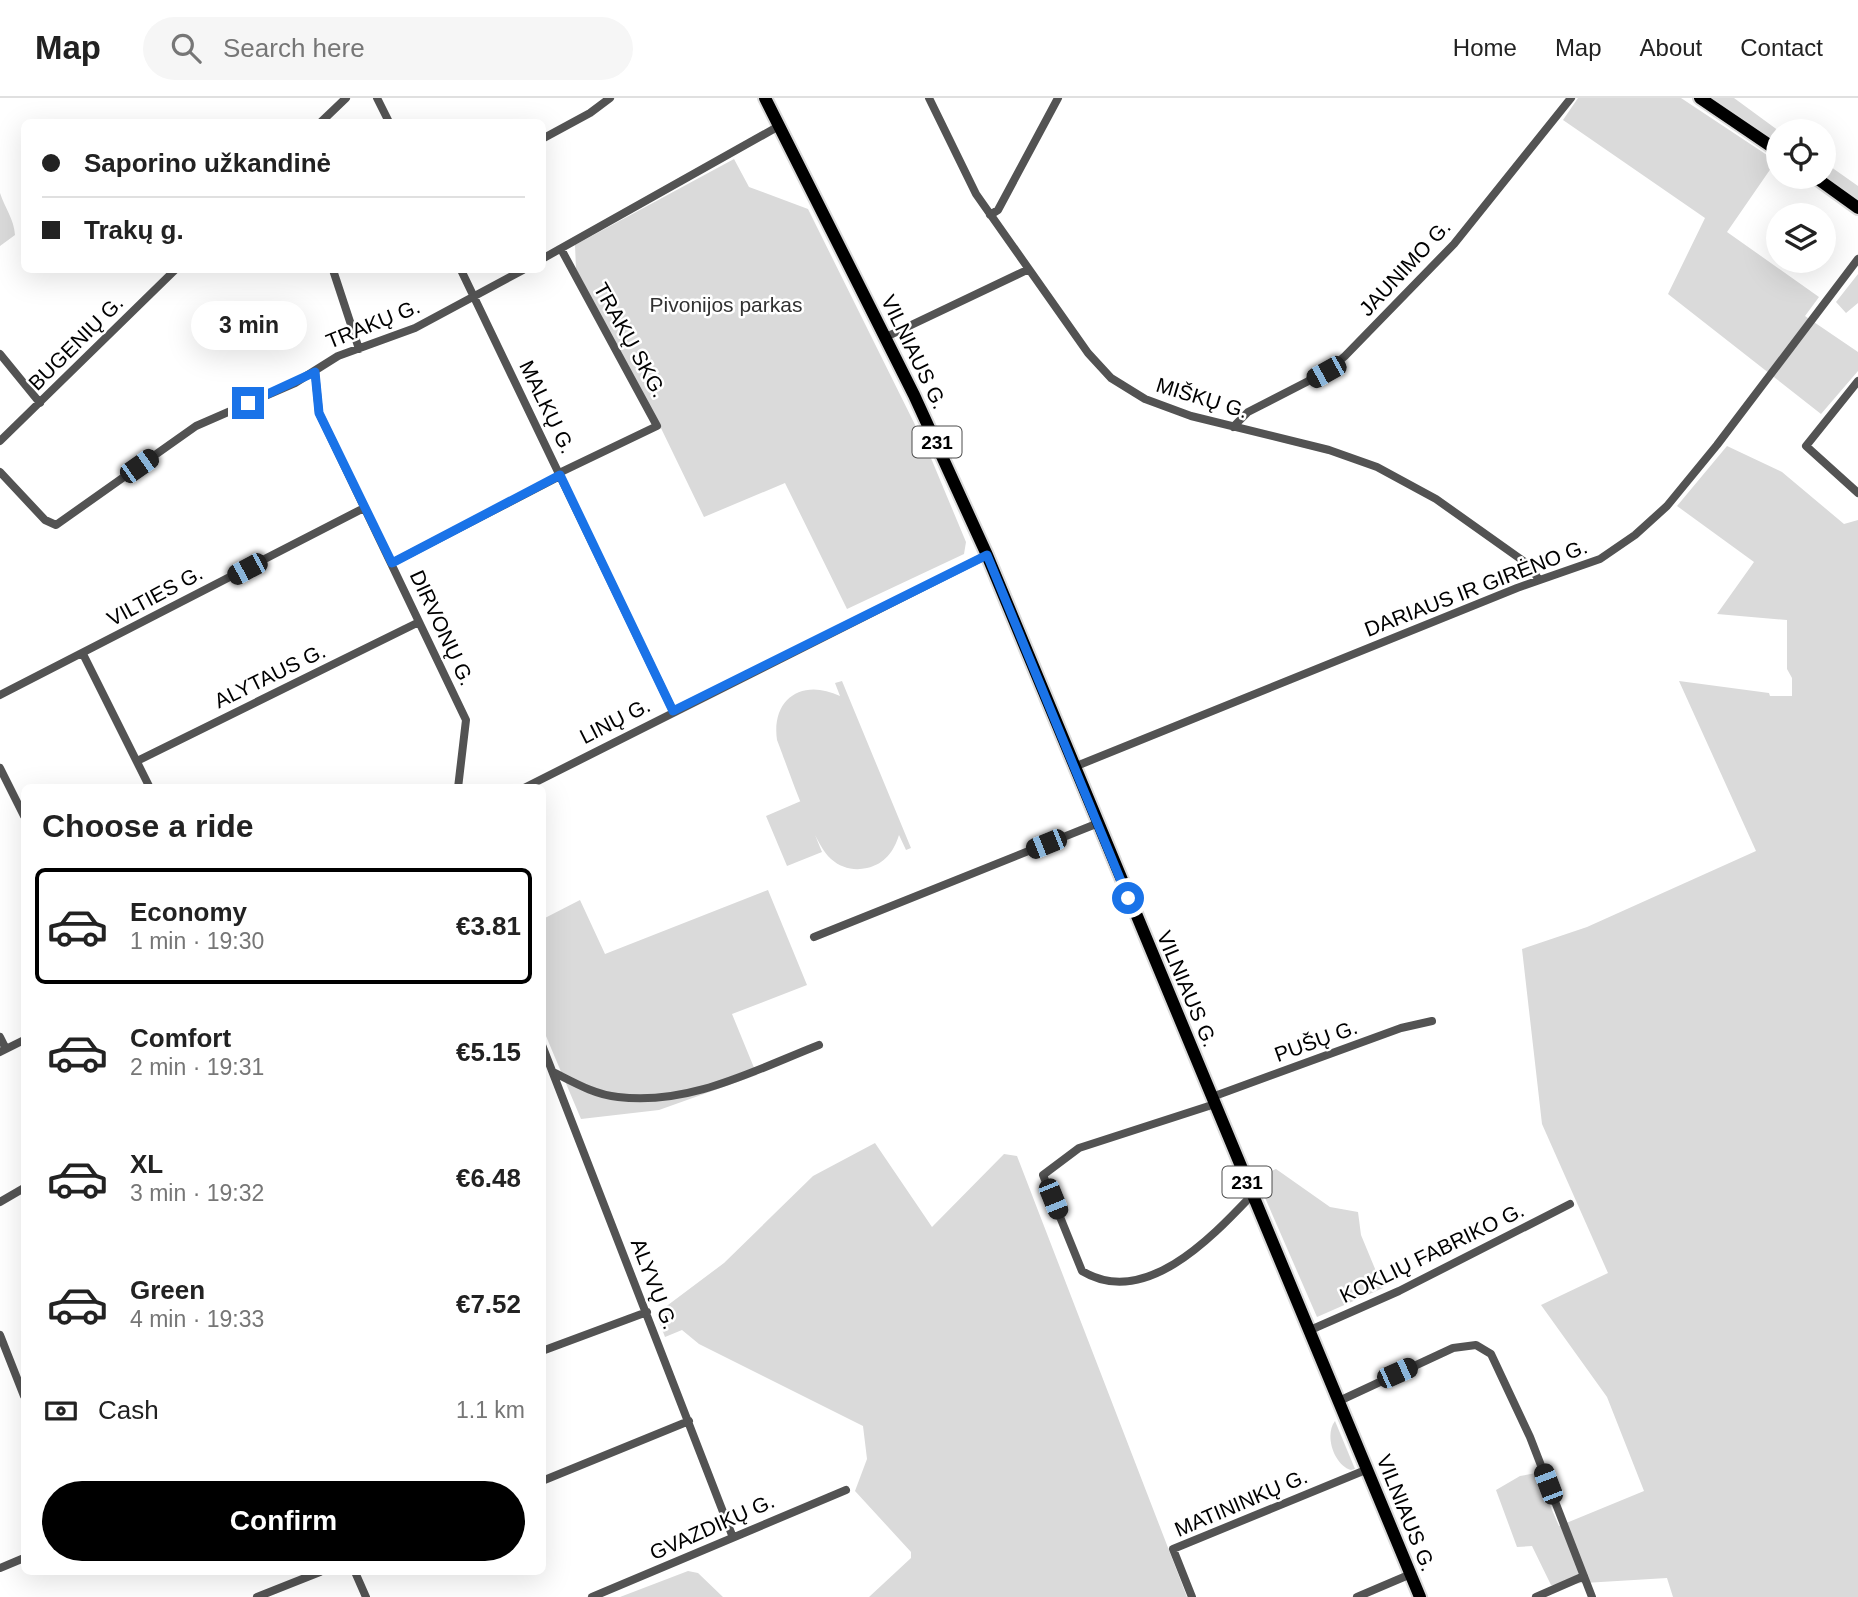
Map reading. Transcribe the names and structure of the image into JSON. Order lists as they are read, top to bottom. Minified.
{"streets":{"main road":["VILNIAUS G.","231"],"street":["JAUNIMO G.","TRAKŲ G.","TRAKŲ SKG.","BUGENIŲ G.","MIŠKŲ G.","MALKŲ G.","DARIAUS IR GIRĖNO G.","VILTIES G.","DIRVONŲ G.","ALYTAUS G.","LINŲ G.","PUŠŲ G.","KOKLIŲ FABRIKO G.","ALYVŲ G.","MATININKŲ G.","GVAZDIKŲ G."]},"crossings":[["JAUNIMO G.","MIŠKŲ G."],["TRAKŲ G.","MALKŲ G."],["TRAKŲ G.","DIRVONŲ G."],["TRAKŲ SKG.","MALKŲ G."],["VILNIAUS G.","DARIAUS IR GIRĖNO G."],["VILNIAUS G.","LINŲ G."],["VILNIAUS G.","PUŠŲ G."],["VILNIAUS G.","KOKLIŲ FABRIKO G."],["VILNIAUS G.","MATININKŲ G."],["MIŠKŲ G.","DARIAUS IR GIRĖNO G."],["MALKŲ G.","LINŲ G."],["VILTIES G.","DIRVONŲ G."],["DIRVONŲ G.","ALYTAUS G."],["ALYVŲ G.","GVAZDIKŲ G."]],"parks":["Pivonijos parkas"],"page":{"header":"Map","search":"Search here","nav":["Home","Map","About","Contact"],"banner":["Saporino užkandinė","Trakų g."],"bubble":"3 min","heading":"Choose a ride","list":[{"name":"Economy","note":"1 min · 19:30","value":"€3.81"},{"name":"Comfort","note":"2 min · 19:31","value":"€5.15"},{"name":"XL","note":"3 min · 19:32","value":"€6.48"},{"name":"Green","note":"4 min · 19:33","value":"€7.52"}],"pay":["Cash","1.1 km"],"buttons":"Confirm"}}
